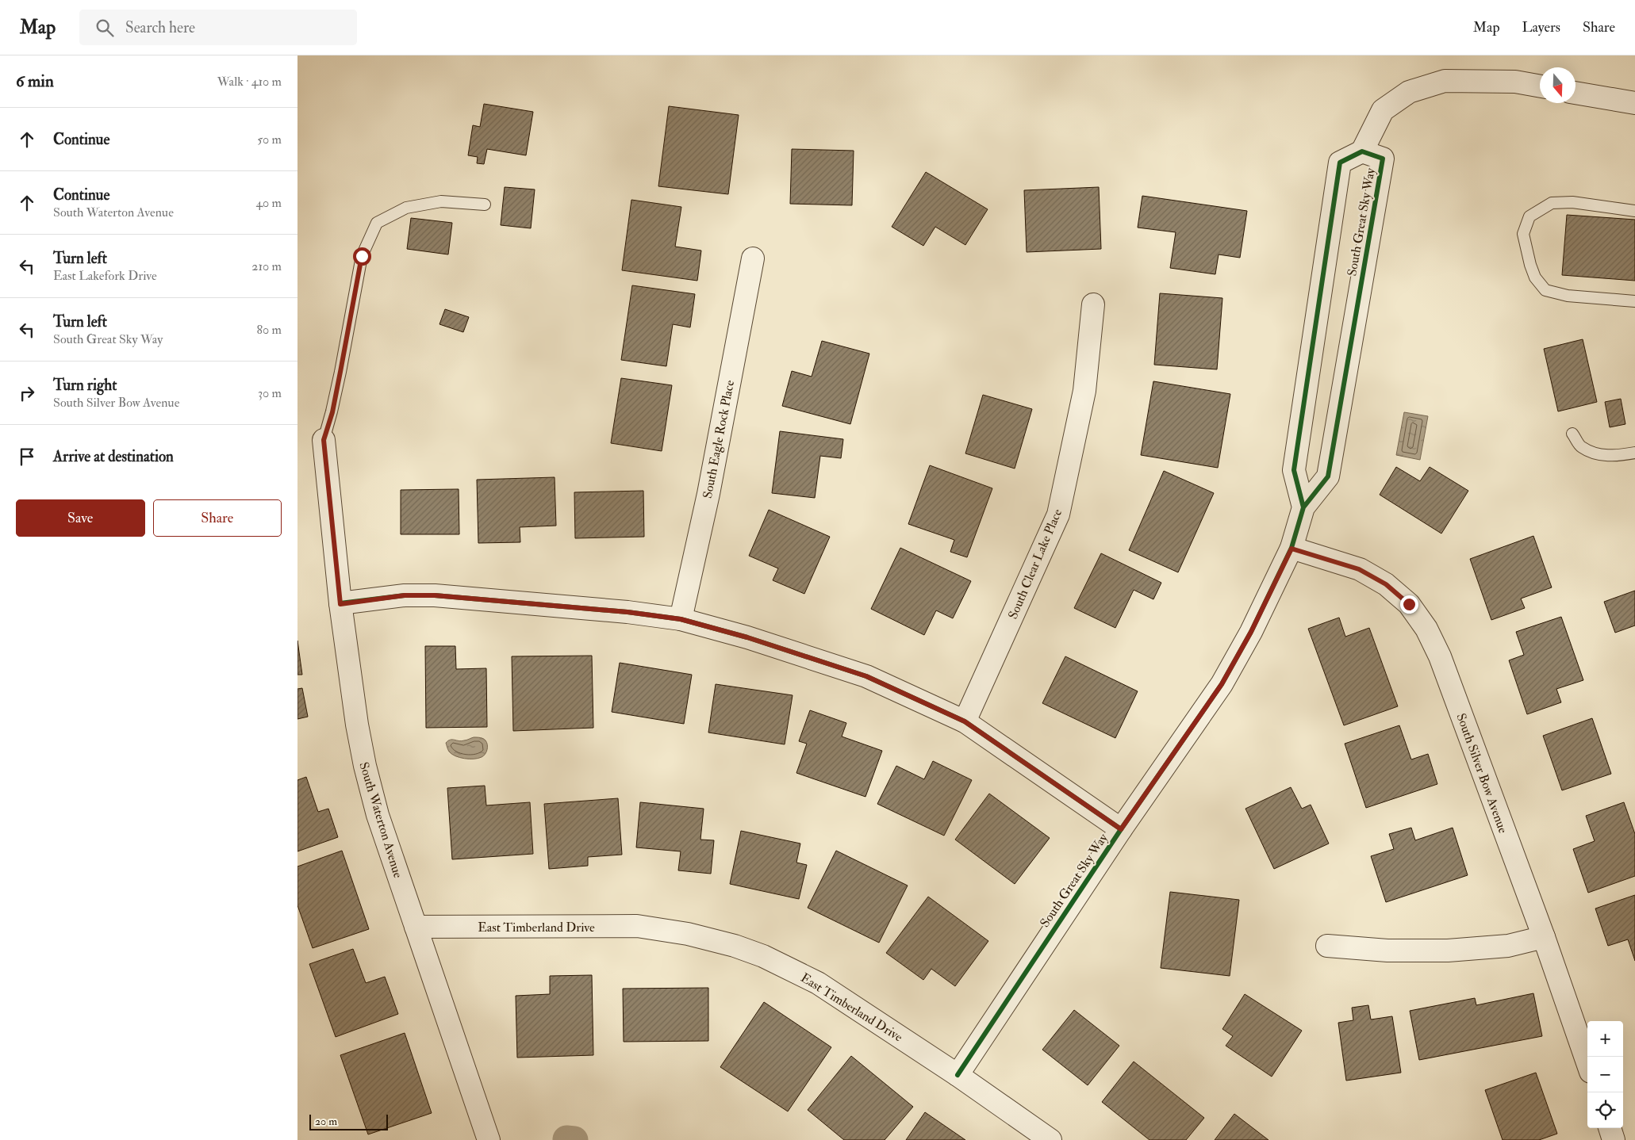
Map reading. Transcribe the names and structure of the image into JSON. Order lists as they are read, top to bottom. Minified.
{"streets":{"street":["South Great Sky Way","South Eagle Rock Place","South Clear Lake Place","South Silver Bow Avenue","South Waterton Avenue","East Timberland Drive"]},"crossings":[["South Great Sky Way","South Silver Bow Avenue"],["South Great Sky Way","East Timberland Drive"],["South Waterton Avenue","East Timberland Drive"]],"scale_bar":"20 m","north":"bottom","page":{"header":"Map","search":"Search here","nav":["Map","Layers","Share"],"heading":["6 min","Walk · 410 m"],"list":[["Continue","50 m"],["Continue","South Waterton Avenue","40 m"],["Turn left","East Lakefork Drive","210 m"],["Turn left","South Great Sky Way","80 m"],["Turn right","South Silver Bow Avenue","30 m"],"Arrive at destination"],"buttons":["Save","Share"],"map_buttons":["+","−"],"scale":"20 m"}}
